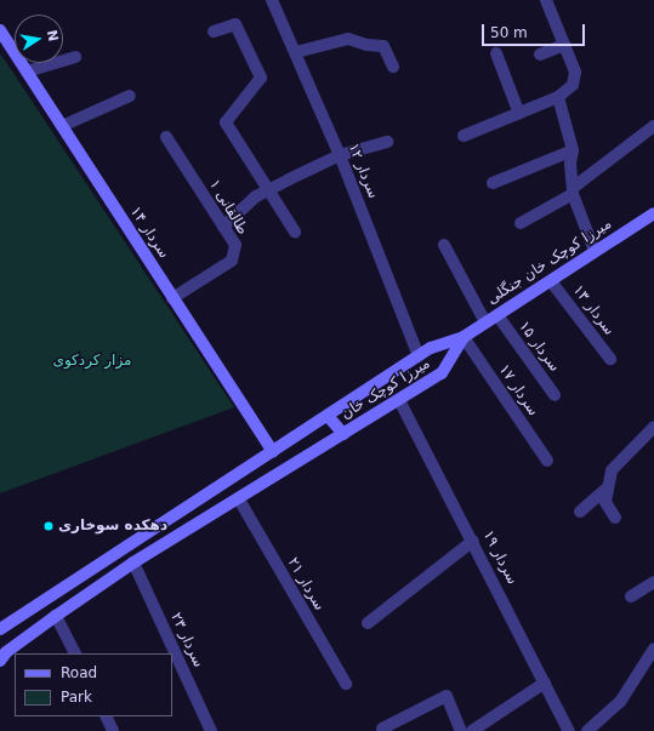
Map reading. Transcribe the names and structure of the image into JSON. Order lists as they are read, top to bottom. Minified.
{"streets":{"main road":["سردار ۱۴","میرزا کوچک خان جنگلی","میرزا کوچک خان"],"street":["سردار ۱۲","طالقانی ۱","سردار ۱۳","سردار ۱۵","سردار ۱۷","سردار ۱۹","سردار ۲۱","سردار ۲۳"]},"crossings":[["سردار ۱۲","میرزا کوچک خان"],["طالقانی ۱","سردار ۱۴"],["سردار ۱۴","میرزا کوچک خان"],["میرزا کوچک خان جنگلی","سردار ۱۳"],["میرزا کوچک خان جنگلی","سردار ۱۵"],["میرزا کوچک خان جنگلی","میرزا کوچک خان"],["میرزا کوچک خان جنگلی","سردار ۱۷"],["میرزا کوچک خان","سردار ۱۷"],["میرزا کوچک خان","سردار ۱۹"],["میرزا کوچک خان","سردار ۲۱"],["میرزا کوچک خان","سردار ۲۳"]],"parks":["مزار کردکوی"],"places":["دهکده سوخاری"],"legend":["Road","Park"],"scale_bar":"50 m","north":"right"}
